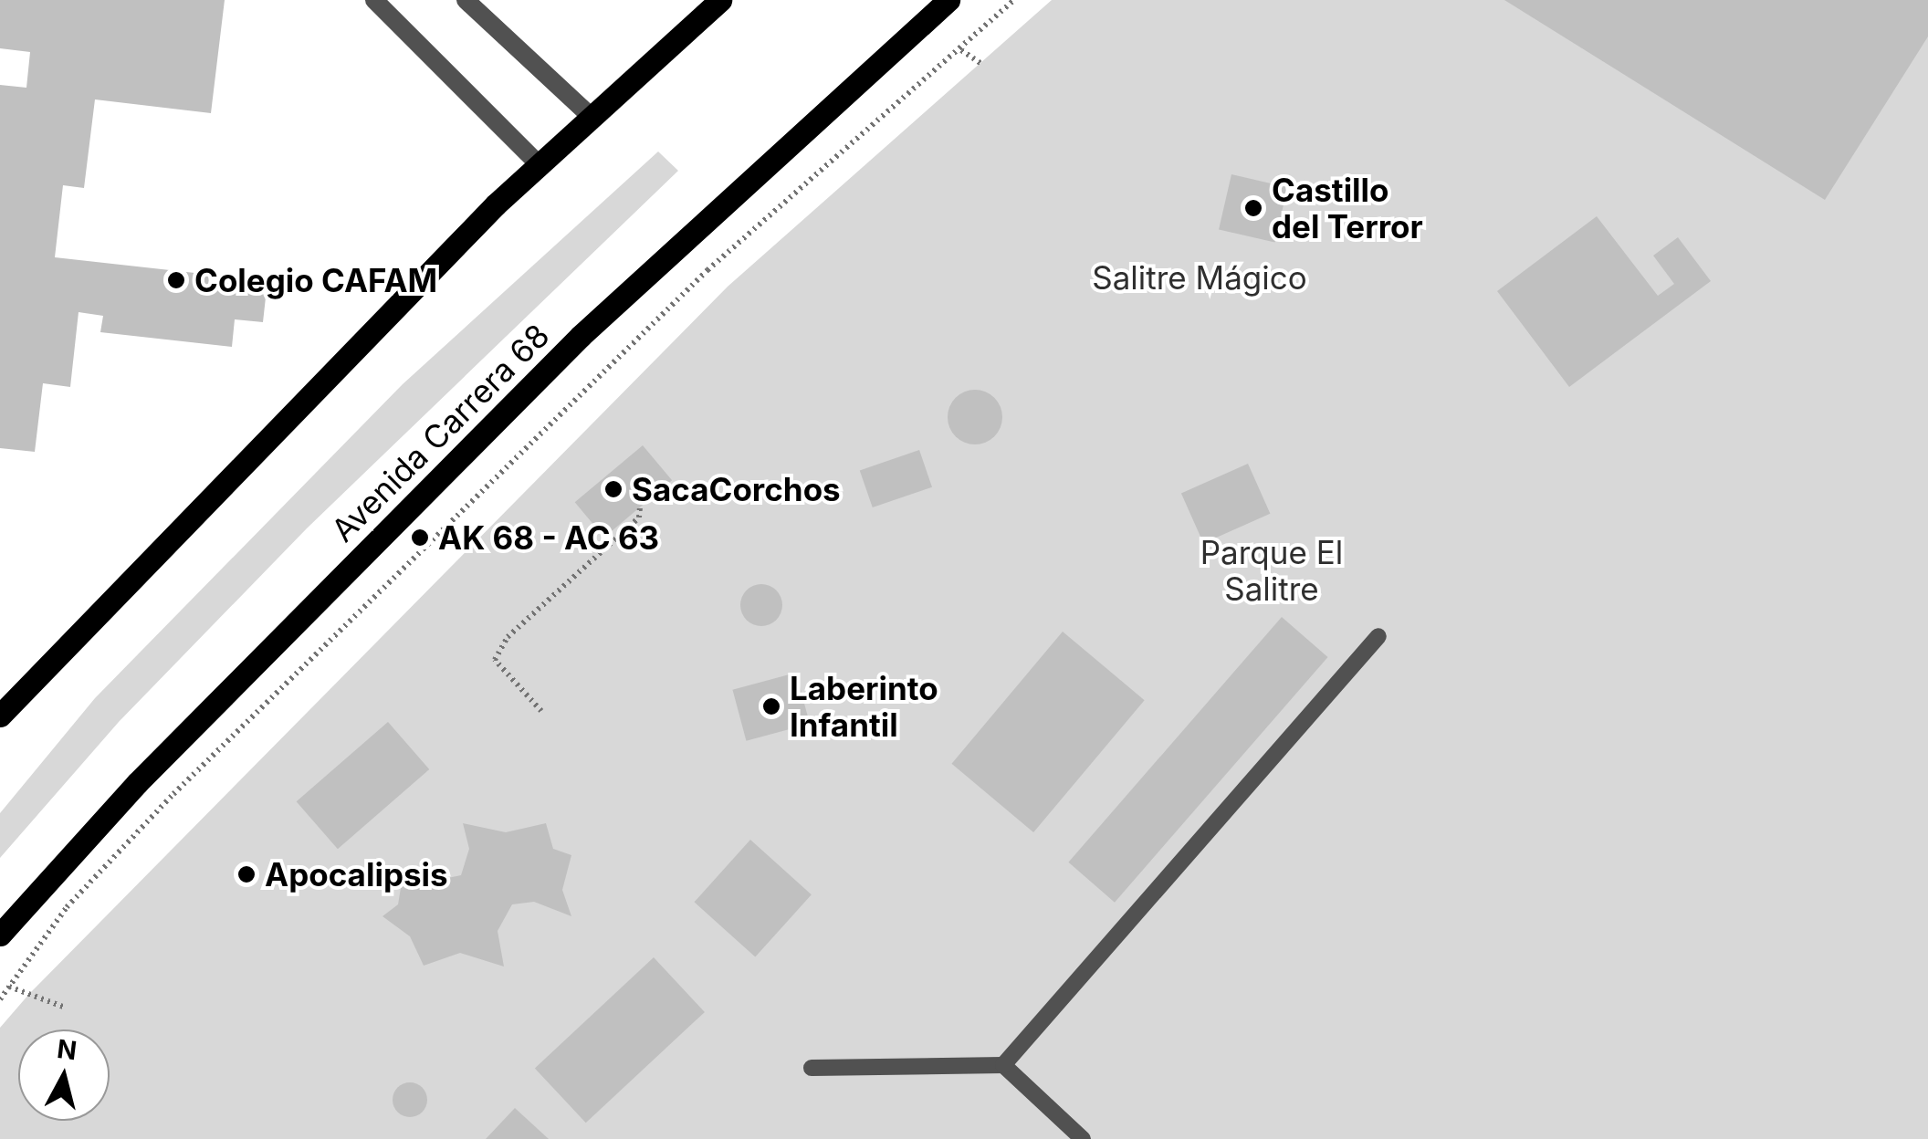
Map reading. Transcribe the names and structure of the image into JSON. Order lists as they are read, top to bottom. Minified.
{"streets":{"main road":["Avenida Carrera 68"]},"parks":["Salitre Mágico","Parque El Salitre"],"places":["Castillo del Terror","Colegio CAFAM","SacaCorchos","AK 68 - AC 63","Laberinto Infantil","Apocalipsis"],"north":"top"}
